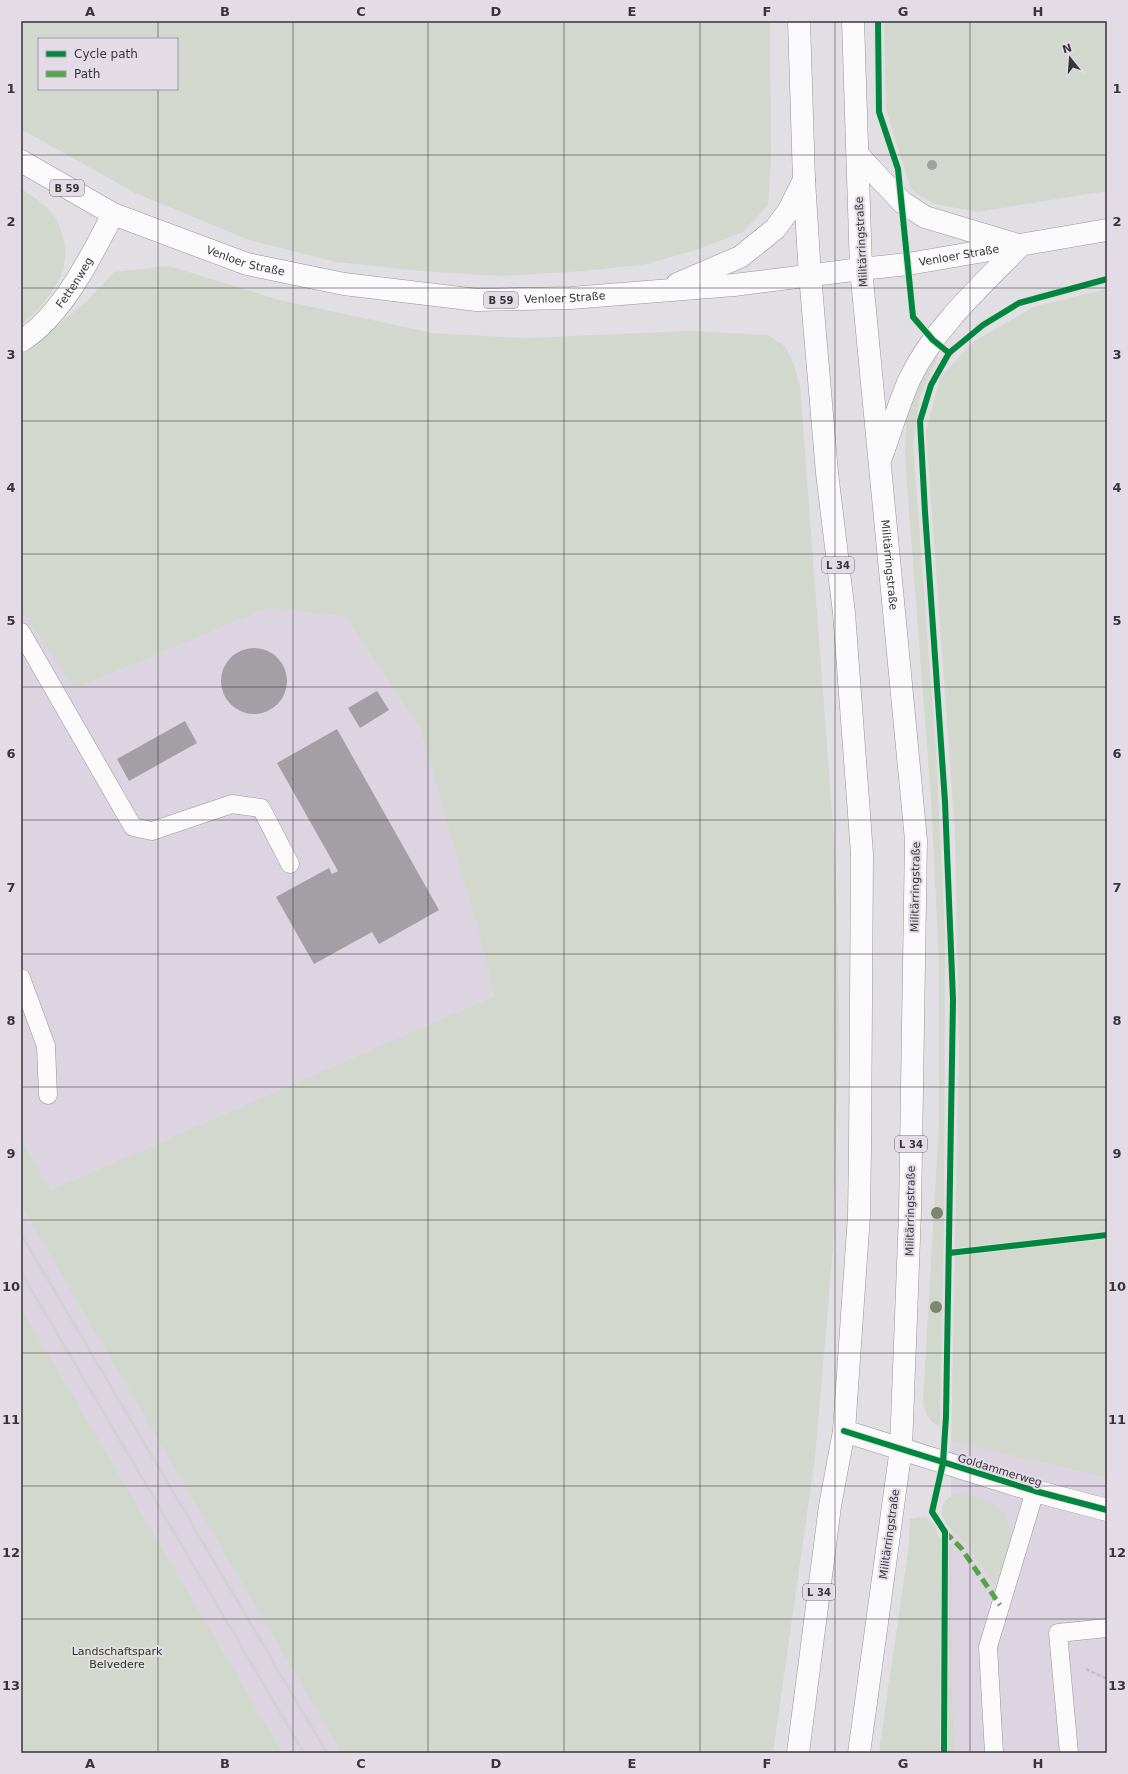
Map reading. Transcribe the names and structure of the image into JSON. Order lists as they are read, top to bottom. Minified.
{"streets":{"main road":["B 59","Militärringstraße","Venloer Straße","Fettenweg","L 34","Goldammerweg"]},"crossings":[["Militärringstraße","Venloer Straße"],["Militärringstraße","Goldammerweg"],["Venloer Straße","Fettenweg"],["Venloer Straße","L 34"],["L 34","Goldammerweg"]],"parks":["Landschaftspark Belvedere"],"legend":["Cycle path","Path"],"north":"top","grid":{"columns":["A","B","C","D","E","F","G","H"],"rows":["1","2","3","4","5","6","7","8","9","10","11","12","13"]}}
